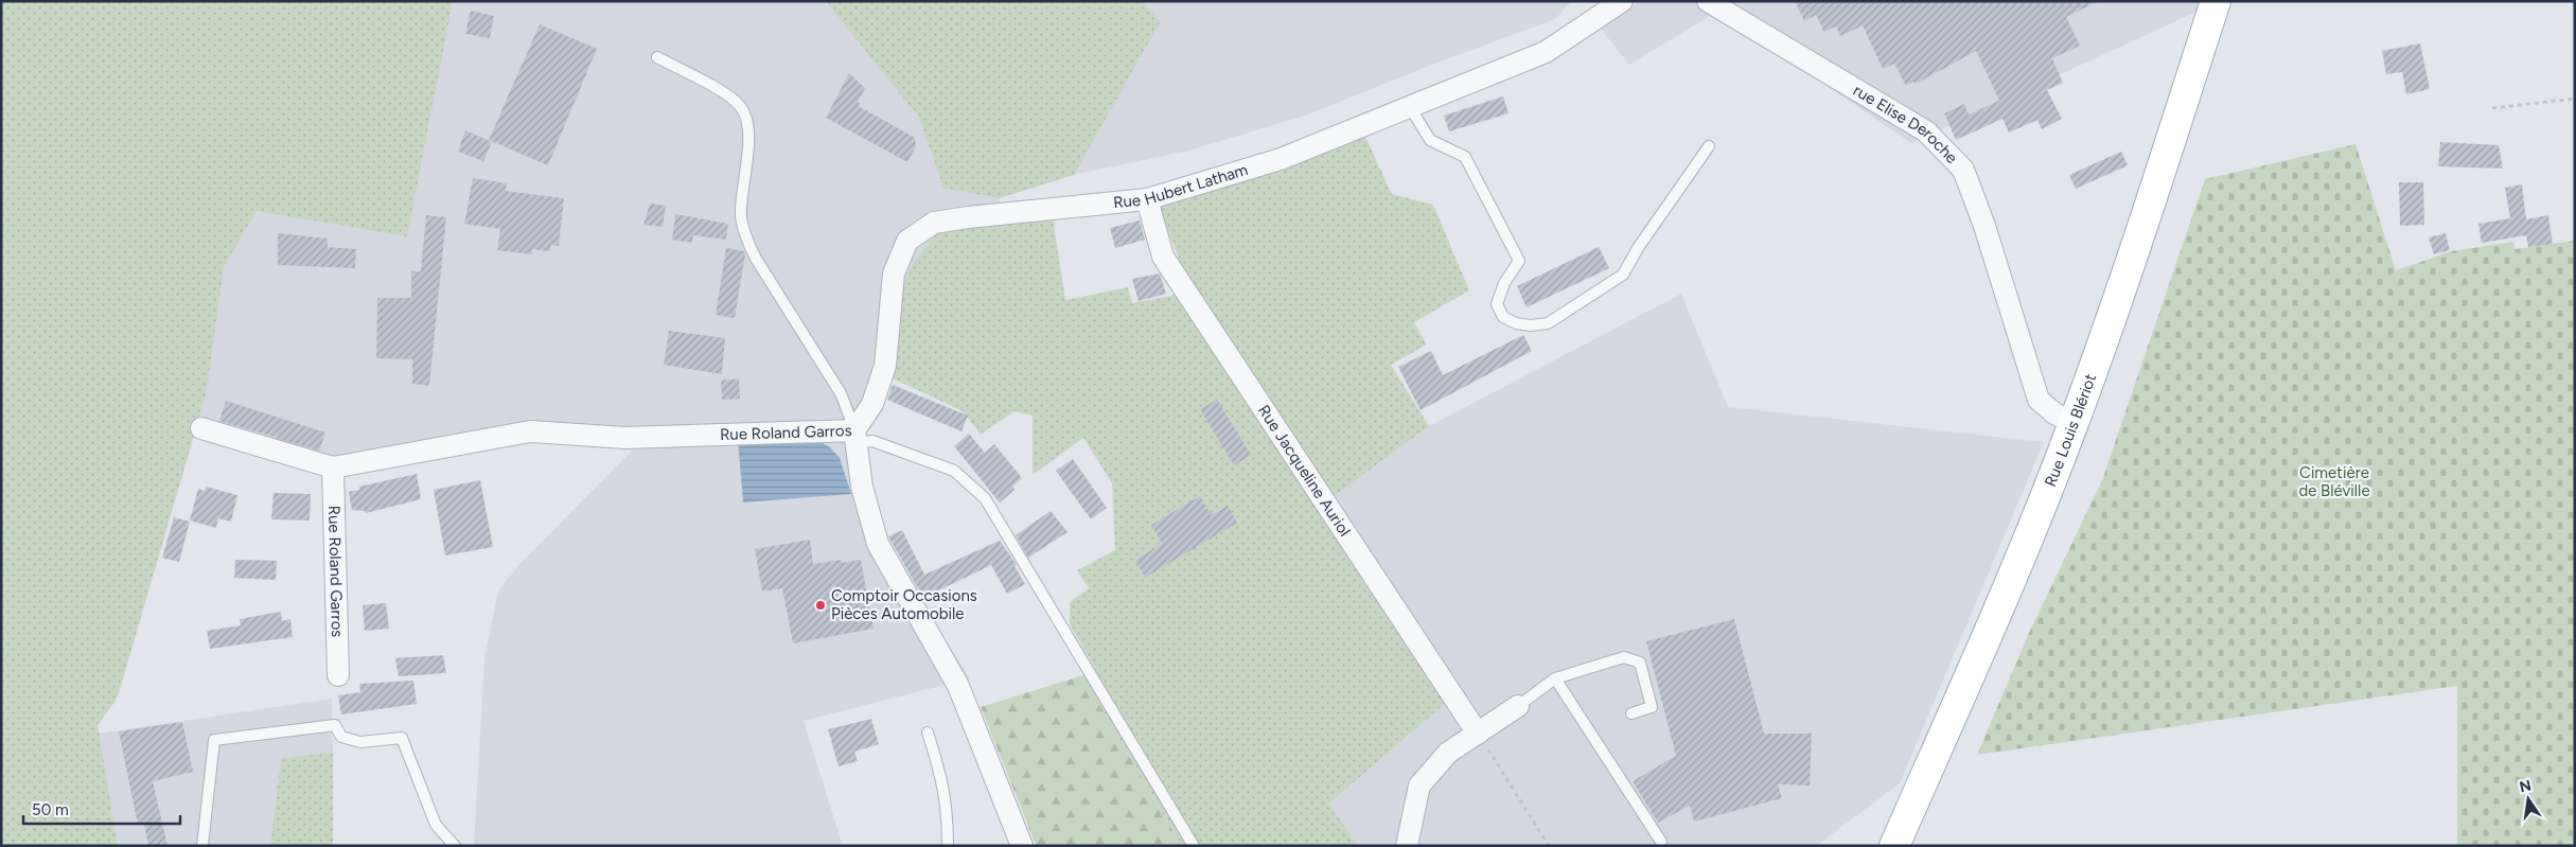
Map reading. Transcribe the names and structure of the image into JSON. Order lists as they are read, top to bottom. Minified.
{"streets":{"main road":["Rue Louis Blériot"],"street":["rue Elise Deroche","Rue Hubert Latham","Rue Roland Garros","Rue Jacqueline Auriol"]},"crossings":[["rue Elise Deroche","Rue Louis Blériot"],["Rue Hubert Latham","Rue Roland Garros"],["Rue Hubert Latham","Rue Jacqueline Auriol"]],"parks":["Cimetière de Bléville"],"places":["Comptoir Occasions Pièces Automobile"],"scale_bar":"50 m","north":"top"}
